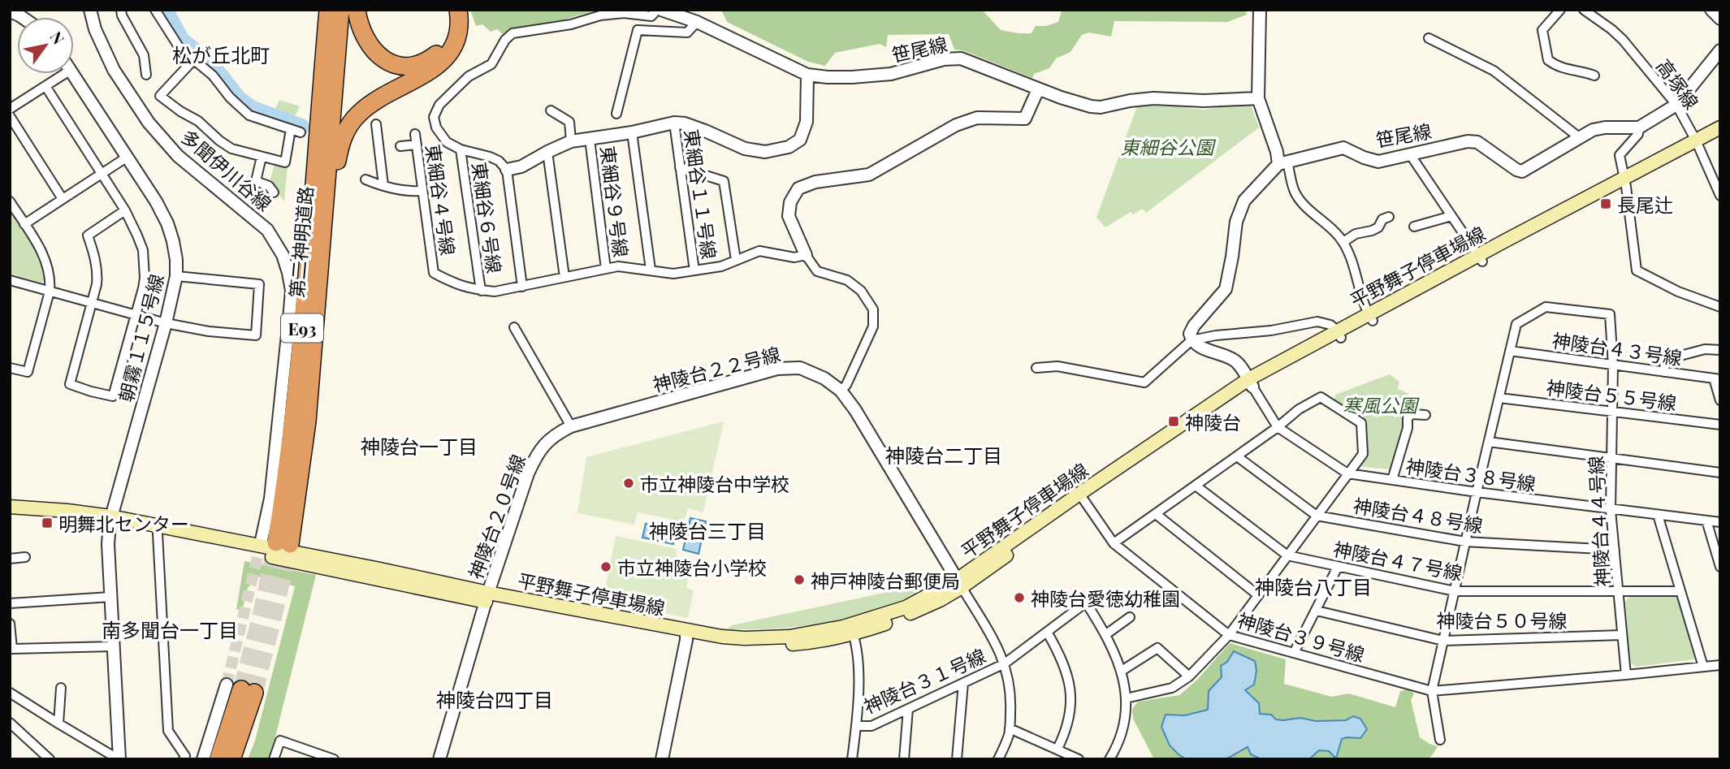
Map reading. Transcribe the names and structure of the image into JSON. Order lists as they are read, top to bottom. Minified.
{"streets":{"highway":["第二神明道路","E93"],"main road":["平野舞子停車場線"],"street":["笹尾線","高塚線","多聞伊川谷線","東細谷１１号線","東細谷４号線","東細谷９号線","東細谷６号線","朝霧１１５号線","神陵台４３号線","神陵台２２号線","神陵台５５号線","神陵台３８号線","神陵台４８号線","神陵台２０号線","神陵台４４号線","神陵台４７号線","神陵台５０号線","神陵台３９号線","神陵台３１号線"]},"crossings":[["高塚線","平野舞子停車場線"],["多聞伊川谷線","第二神明道路"],["東細谷１１号線","東細谷４号線"],["東細谷４号線","東細谷９号線"],["東細谷４号線","東細谷６号線"],["平野舞子停車場線","朝霧１１５号線"],["平野舞子停車場線","神陵台２２号線"],["平野舞子停車場線","神陵台３８号線"],["平野舞子停車場線","神陵台２０号線"],["平野舞子停車場線","神陵台３９号線"],["神陵台４３号線","神陵台４４号線"],["神陵台２２号線","神陵台２０号線"],["神陵台５５号線","神陵台４４号線"],["神陵台３８号線","神陵台４４号線"],["神陵台４８号線","神陵台４４号線"],["神陵台４４号線","神陵台４７号線"],["神陵台４４号線","神陵台５０号線"],["神陵台４４号線","神陵台３９号線"]],"districts":["松が丘北町","神陵台一丁目","神陵台二丁目","神陵台三丁目","神陵台八丁目","南多聞台一丁目","神陵台四丁目"],"parks":["東細谷公園","寒風公園"],"places":{"transit":["長尾辻","神陵台","明舞北センター"],"other":["市立神陵台中学校","市立神陵台小学校","神戸神陵台郵便局","神陵台愛徳幼稚園"]},"north":"top right"}
